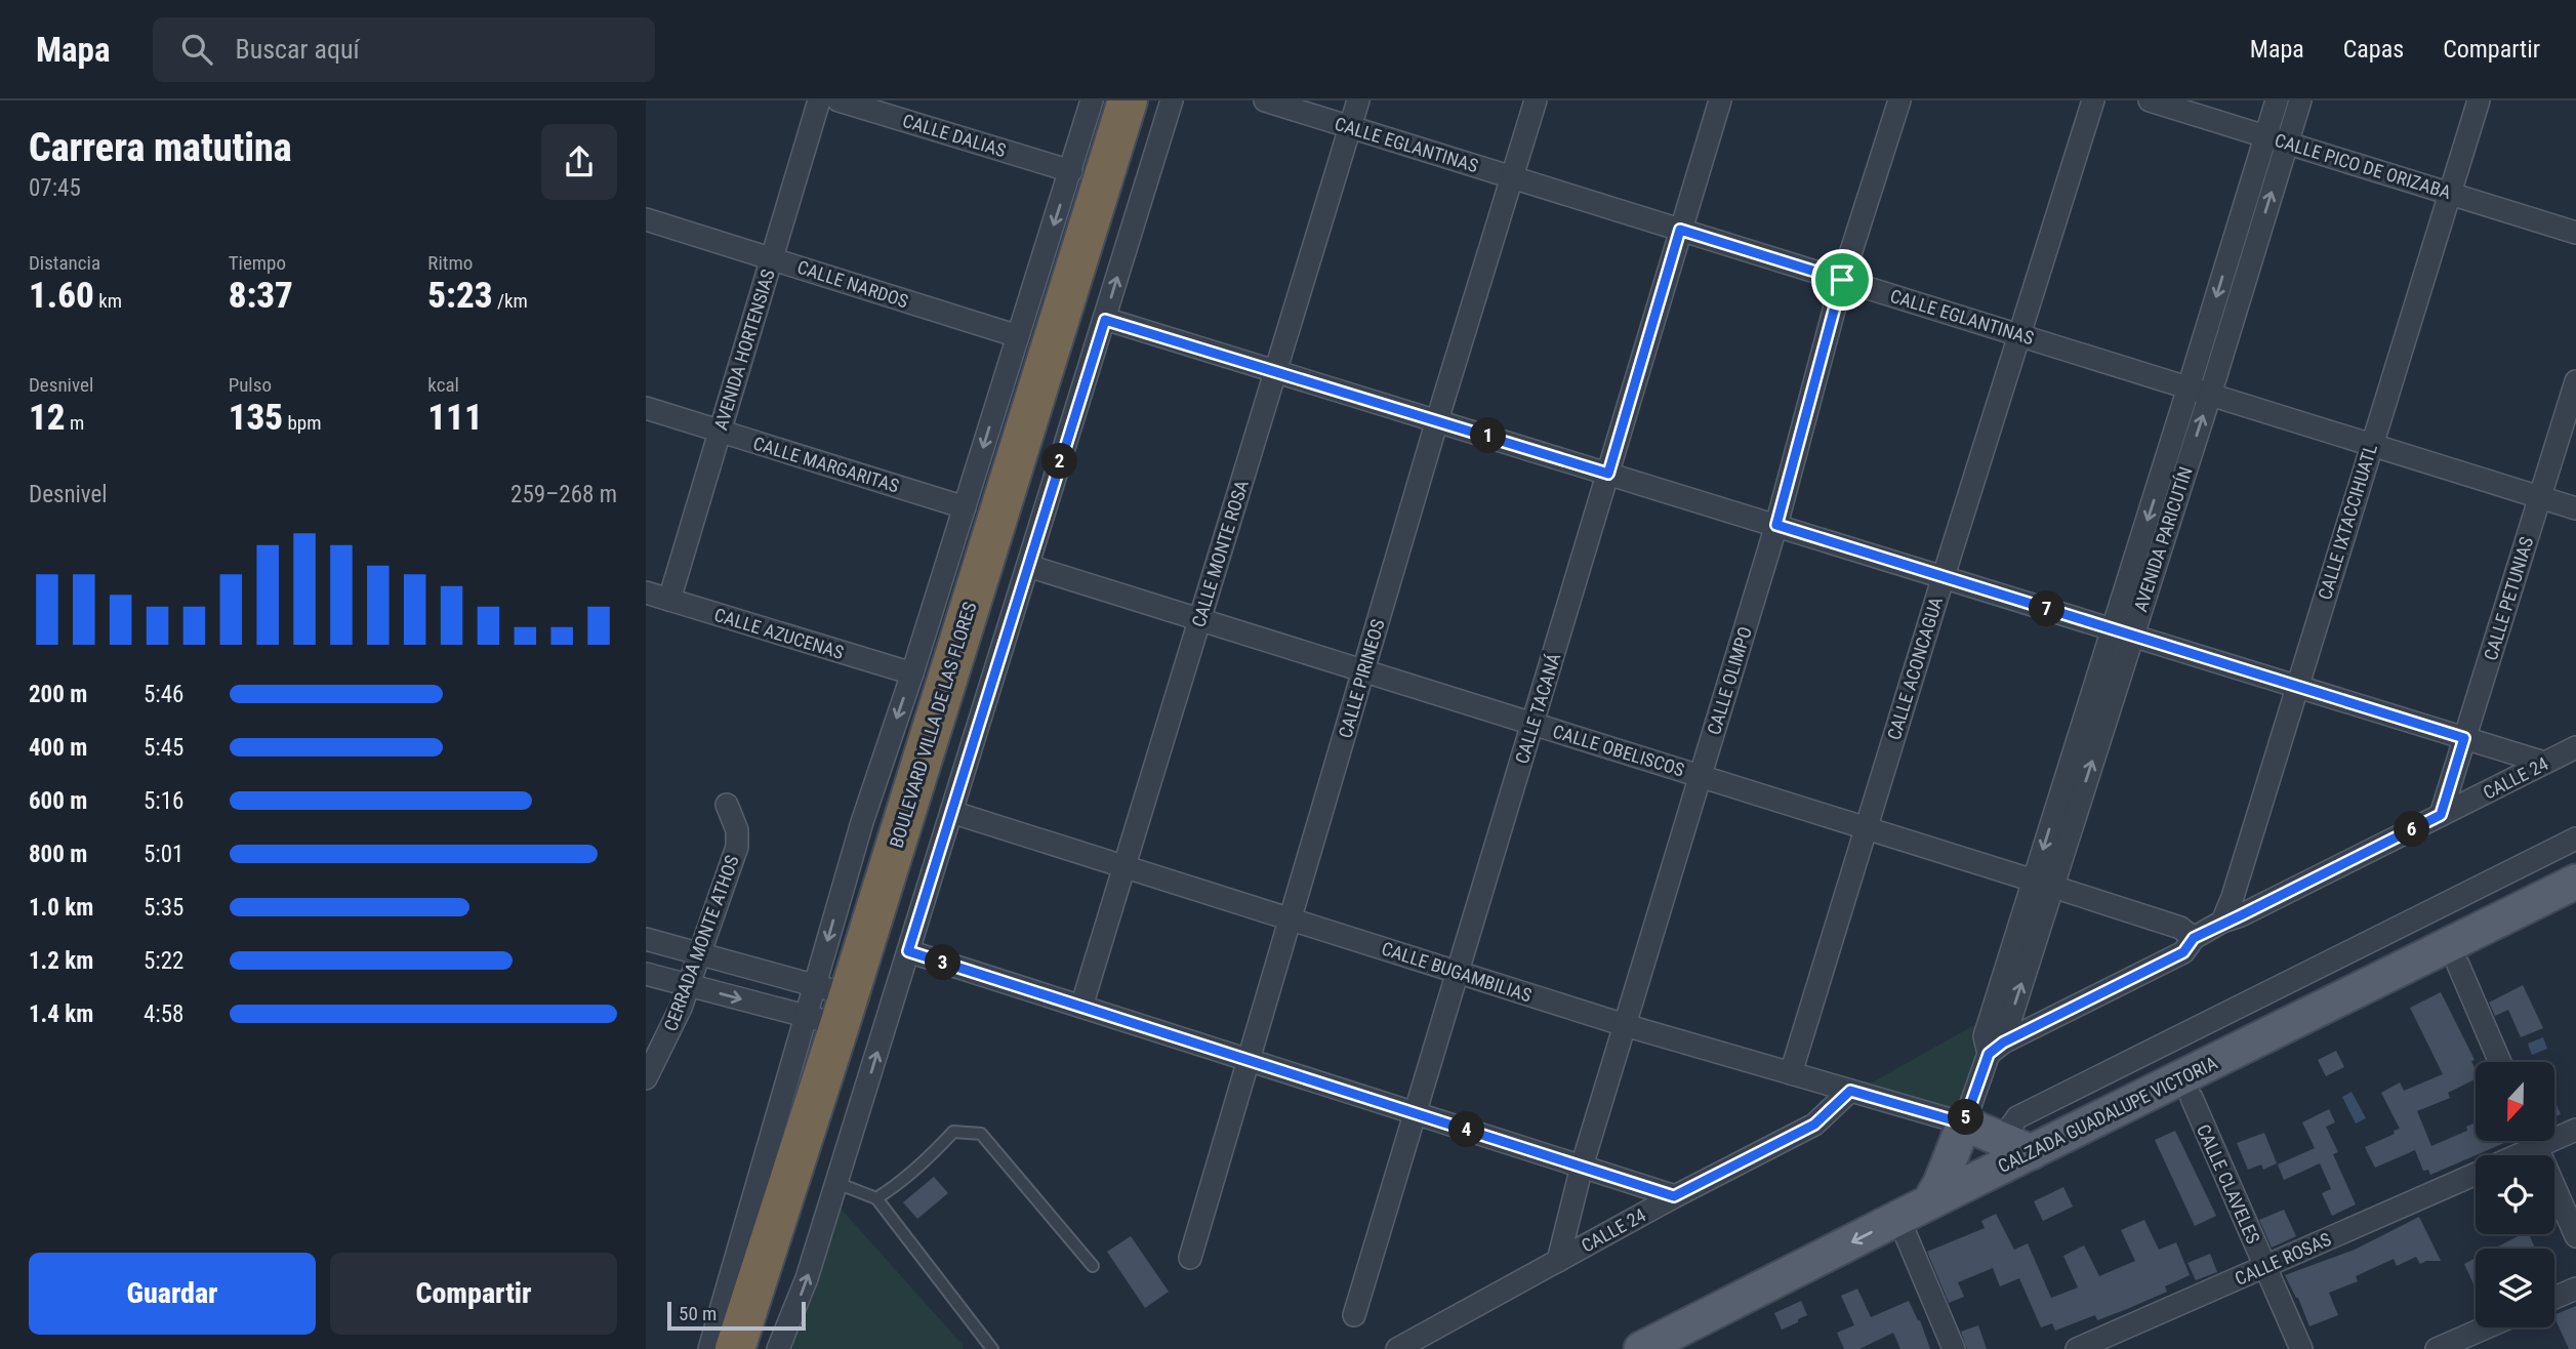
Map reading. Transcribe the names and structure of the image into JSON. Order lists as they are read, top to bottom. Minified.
{"streets":{"highway":["BOULEVARD VILLA DE LAS FLORES"],"main road":["CALZADA GUADALUPE VICTORIA"],"street":["CALLE DALIAS","CALLE EGLANTINAS","CALLE PICO DE ORIZABA","CALLE NARDOS","AVENIDA HORTENSIAS","CALLE MARGARITAS","CALLE IXTACCIHUATL","AVENIDA PARICUTÍN","CALLE MONTE ROSA","CALLE PETUNIAS","CALLE AZUCENAS","CALLE ACONCAGUA","CALLE PIRINEOS","CALLE OLIMPO","CALLE TACANÁ","CALLE OBELISCOS","CALLE 24","CERRADA MONTE ATHOS","CALLE BUGAMBILIAS","CALLE CLAVELES","CALLE ROSAS"]},"crossings":[["CALLE EGLANTINAS","CALLE IXTACCIHUATL"],["CALLE EGLANTINAS","AVENIDA PARICUTÍN"],["CALLE EGLANTINAS","CALLE MONTE ROSA"],["CALLE EGLANTINAS","CALLE PETUNIAS"],["CALLE EGLANTINAS","CALLE ACONCAGUA"],["CALLE EGLANTINAS","CALLE PIRINEOS"],["CALLE EGLANTINAS","CALLE OLIMPO"],["CALLE EGLANTINAS","CALLE TACANÁ"],["CALLE PICO DE ORIZABA","CALLE IXTACCIHUATL"],["CALLE PICO DE ORIZABA","AVENIDA PARICUTÍN"],["CALLE NARDOS","AVENIDA HORTENSIAS"],["AVENIDA HORTENSIAS","CALLE MARGARITAS"],["AVENIDA HORTENSIAS","CALLE AZUCENAS"],["CALLE IXTACCIHUATL","CALLE OBELISCOS"],["CALLE IXTACCIHUATL","CALLE 24"],["AVENIDA PARICUTÍN","CALLE OBELISCOS"],["AVENIDA PARICUTÍN","CALLE 24"],["AVENIDA PARICUTÍN","CALLE BUGAMBILIAS"],["CALLE MONTE ROSA","CALLE OBELISCOS"],["CALLE MONTE ROSA","CALLE BUGAMBILIAS"],["CALLE PETUNIAS","CALLE 24"],["CALLE ACONCAGUA","CALLE OBELISCOS"],["CALLE ACONCAGUA","CALLE BUGAMBILIAS"],["CALLE PIRINEOS","CALLE OBELISCOS"],["CALLE PIRINEOS","CALLE BUGAMBILIAS"],["CALLE OLIMPO","CALLE OBELISCOS"],["CALLE OLIMPO","CALLE 24"],["CALLE OLIMPO","CALLE BUGAMBILIAS"],["CALLE TACANÁ","CALLE OBELISCOS"],["CALLE TACANÁ","CALLE BUGAMBILIAS"],["CALLE OBELISCOS","CALLE 24"],["CALLE 24","CALLE BUGAMBILIAS"],["CALZADA GUADALUPE VICTORIA","CALLE CLAVELES"],["CALLE CLAVELES","CALLE ROSAS"]],"scale_bar":"50 m","north":"bottom","page":{"header":"Mapa","search":"Buscar aquí","nav":["Mapa","Capas","Compartir"],"heading":["Carrera matutina","07:45"],"stats":[["Distancia","1.60 km"],["Tiempo","8:37"],["Ritmo","5:23 /km"],["Desnivel","12 m"],["Pulso","135 bpm"],["kcal","111"]],"pins":["1","2","7","6","3","5","4"],"chart":["Desnivel","259–268 m"],"list":[{"name":"200 m","note":"5:46"},{"name":"400 m","note":"5:45"},{"name":"600 m","note":"5:16"},{"name":"800 m","note":"5:01"},{"name":"1.0 km","note":"5:35"},{"name":"1.2 km","note":"5:22"},{"name":"1.4 km","note":"4:58"}],"buttons":["Guardar","Compartir"],"scale":"50 m"}}
